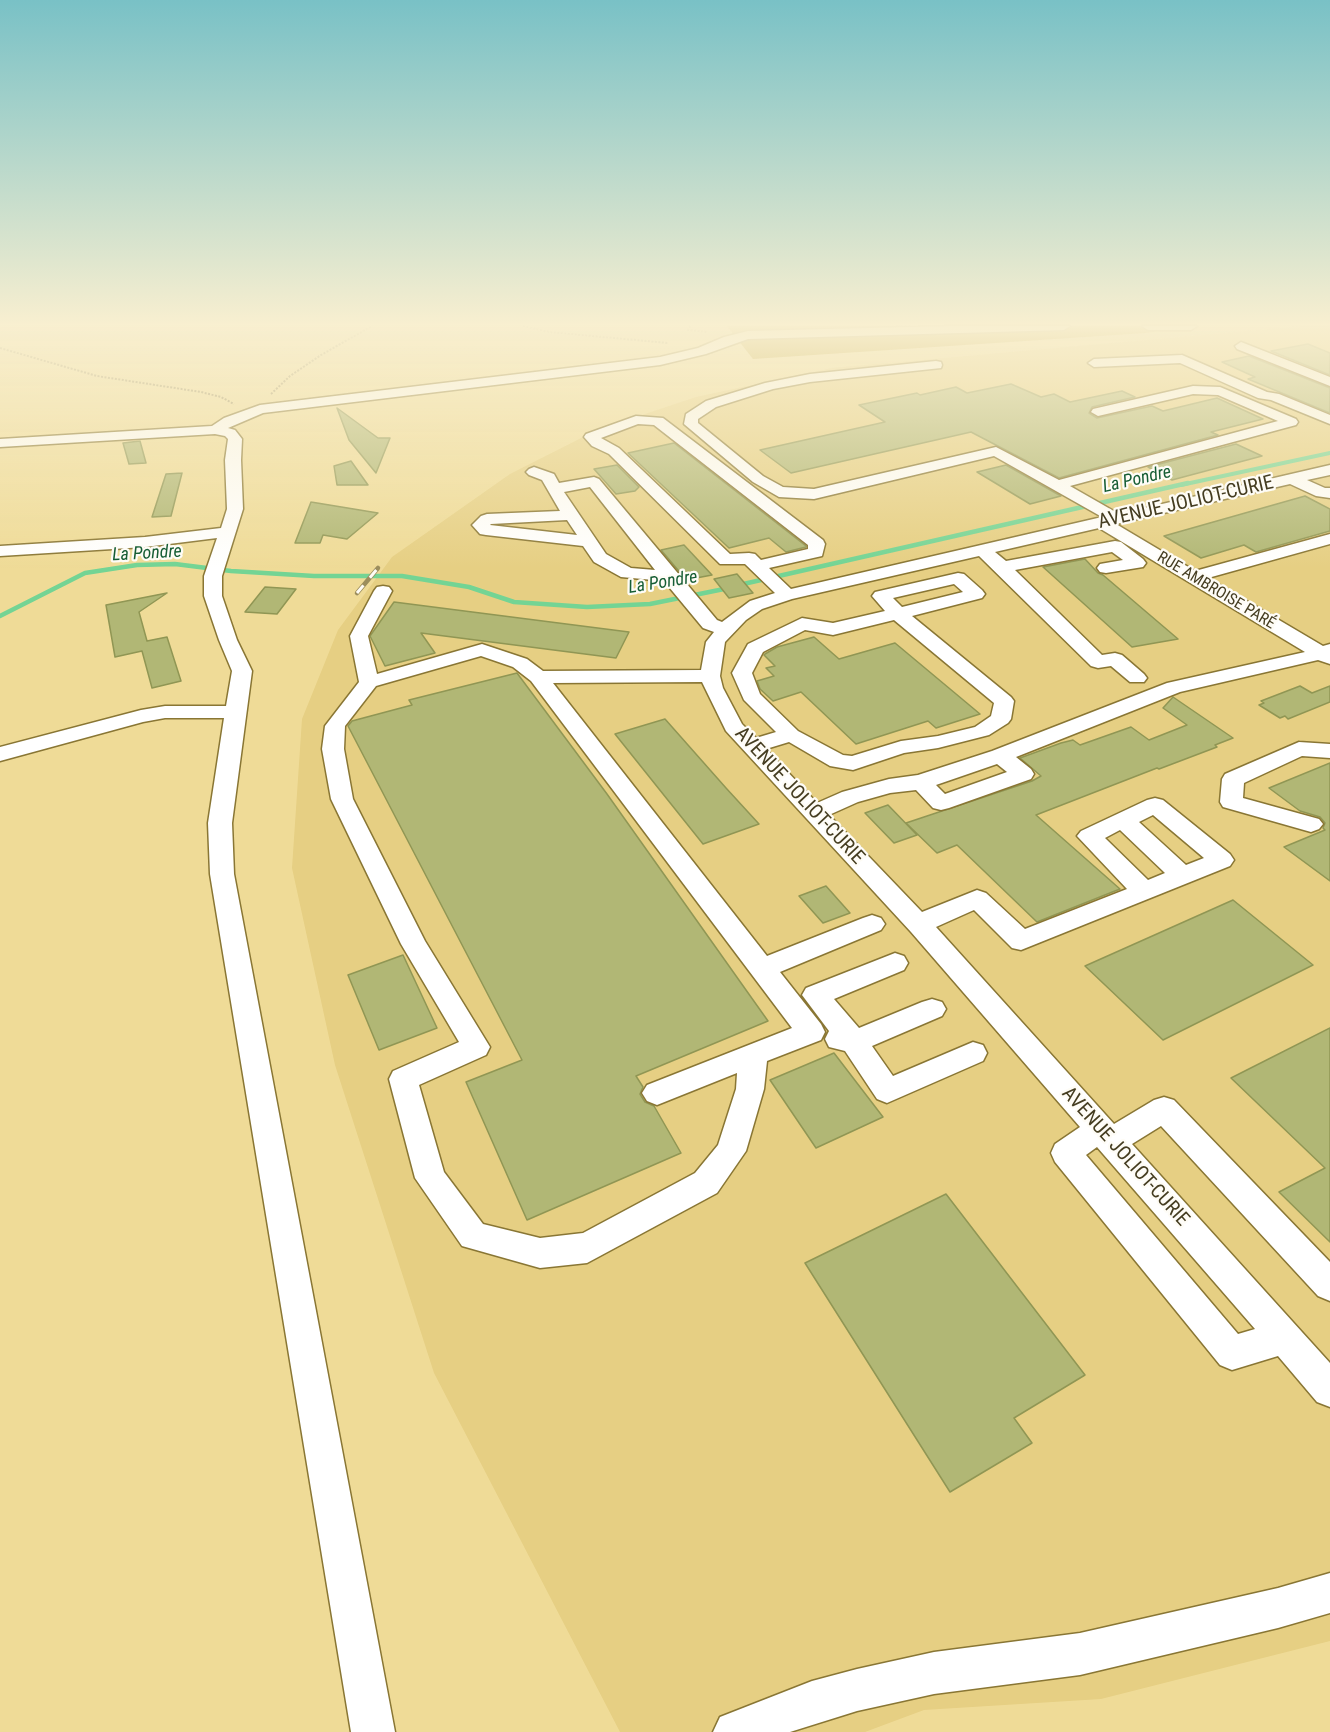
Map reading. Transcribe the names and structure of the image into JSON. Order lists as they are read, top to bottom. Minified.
{"streets":{"street":["AVENUE JOLIOT-CURIE","RUE AMBROISE PARÉ"]},"crossings":[["AVENUE JOLIOT-CURIE","RUE AMBROISE PARÉ"]],"water":["La Pondre"]}
